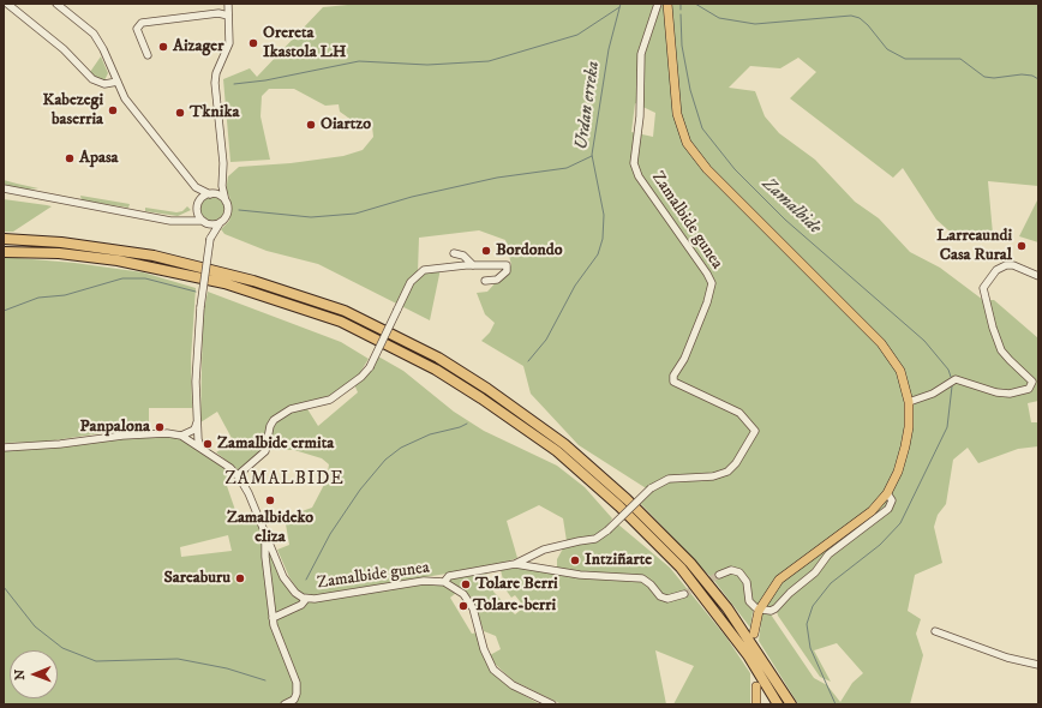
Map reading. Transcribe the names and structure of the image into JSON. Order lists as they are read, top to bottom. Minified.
{"streets":{"street":["Zamalbide gunea"]},"districts":["ZAMALBIDE"],"water":["Urdan erreka","Zamalbide"],"places":["Orereta Ikastola LH","Aizager","Kabezegi baserria","Tknika","Oiartzo","Apasa","Larreaundi Casa Rural","Bordondo","Panpalona","Zamalbide ermita","Zamalbideko eliza","Intziñarte","Sareaburu","Tolare Berri","Tolare-berri"],"north":"left"}
